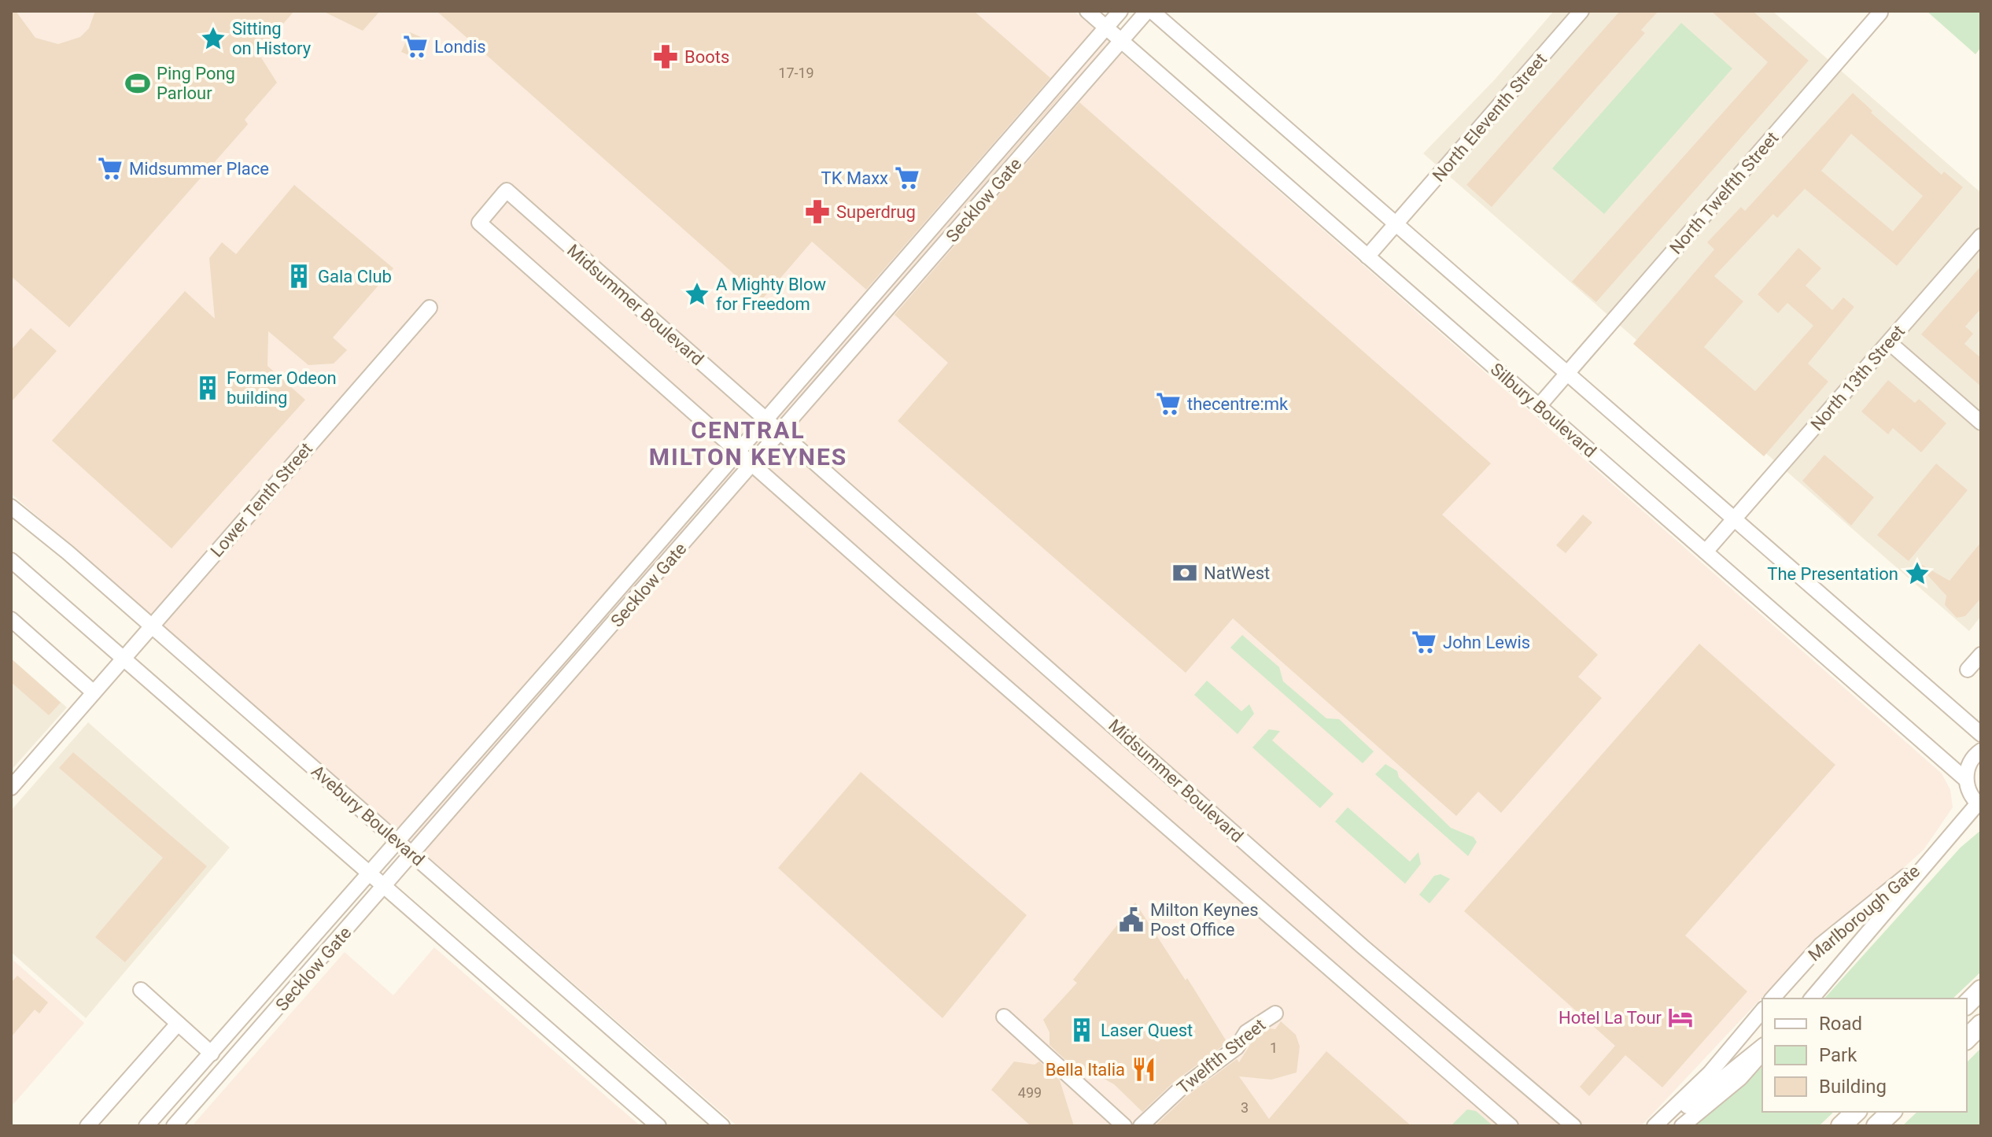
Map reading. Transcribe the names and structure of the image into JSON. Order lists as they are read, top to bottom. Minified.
{"streets":{"street":["North Eleventh Street","North Twelfth Street","Secklow Gate","Midsummer Boulevard","North 13th Street","Silbury Boulevard","Lower Tenth Street","Avebury Boulevard","Marlborough Gate","Twelfth Street"]},"crossings":[["North Eleventh Street","Silbury Boulevard"],["North Twelfth Street","Silbury Boulevard"],["Secklow Gate","Midsummer Boulevard"],["Secklow Gate","Silbury Boulevard"],["Secklow Gate","Avebury Boulevard"],["North 13th Street","Silbury Boulevard"],["Lower Tenth Street","Avebury Boulevard"]],"districts":["CENTRAL MILTON KEYNES"],"places":{"place":["Sitting on History","A Mighty Blow for Freedom","The Presentation"],"supermarket":["Londis","Midsummer Place","TK Maxx","thecentre:mk","John Lewis"],"pharmacy":["Boots","Superdrug"],"sports":["Ping Pong Parlour"],"building":["Gala Club","Former Odeon building","Laser Quest"],"bank":["NatWest"],"public building":["Milton Keynes Post Office"],"hotel":["Hotel La Tour"],"restaurant":["Bella Italia"]},"house_numbers":["17-19","1","499","3"],"legend":["Road","Park","Building"]}
